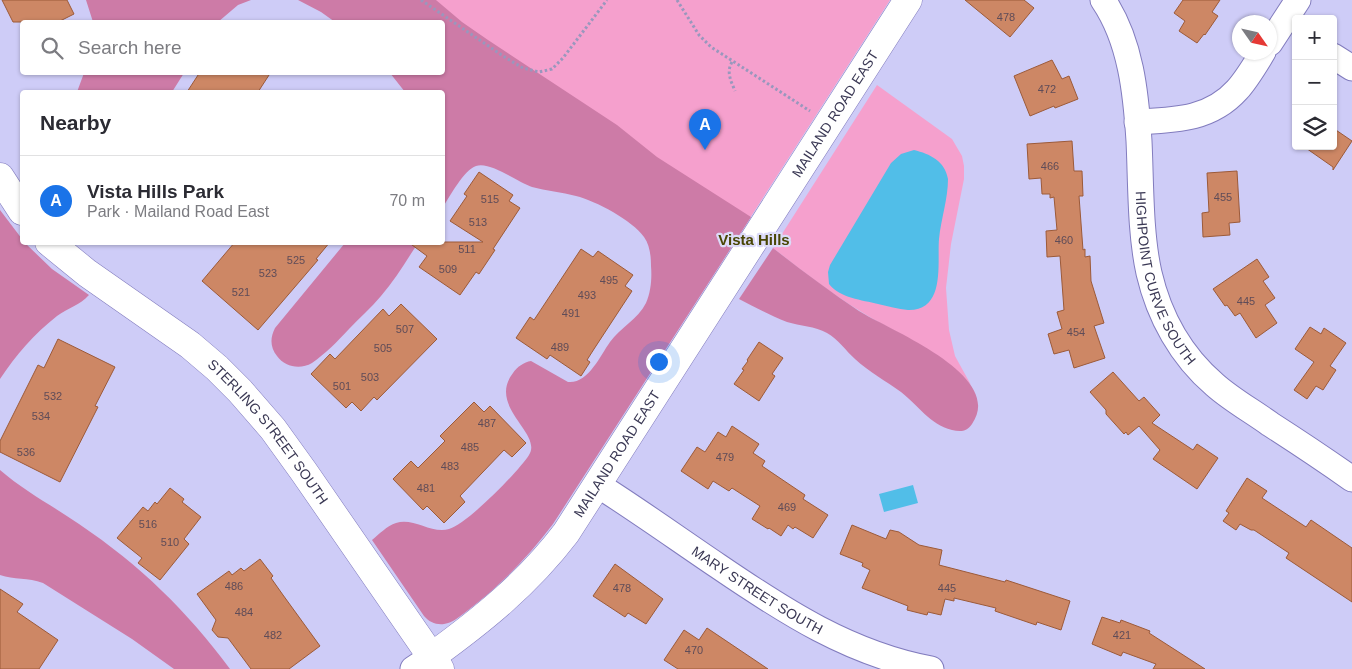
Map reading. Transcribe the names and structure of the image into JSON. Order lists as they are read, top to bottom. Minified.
{"streets":{"street":["MAILAND ROAD EAST","HIGHPOINT CURVE SOUTH","STERLING STREET SOUTH","MARY STREET SOUTH"]},"crossings":[["MAILAND ROAD EAST","STERLING STREET SOUTH"],["MAILAND ROAD EAST","MARY STREET SOUTH"]],"districts":["Vista Hills"],"house_numbers":["478","472","466","455","515","513","460","511","525","509","523","495","521","493","445","491","507","454","489","505","503","501","532","534","487","485","536","479","483","481","469","516","510","486","478","445","484","482","421","470"],"north":"bottom right","page":{"map_buttons":["+","−"],"search":"Search here","heading":"Nearby","pins":"A","list":[{"mark":"A","name":"Vista Hills Park","note":"Park · Mailand Road East","value":"70 m"}]}}
